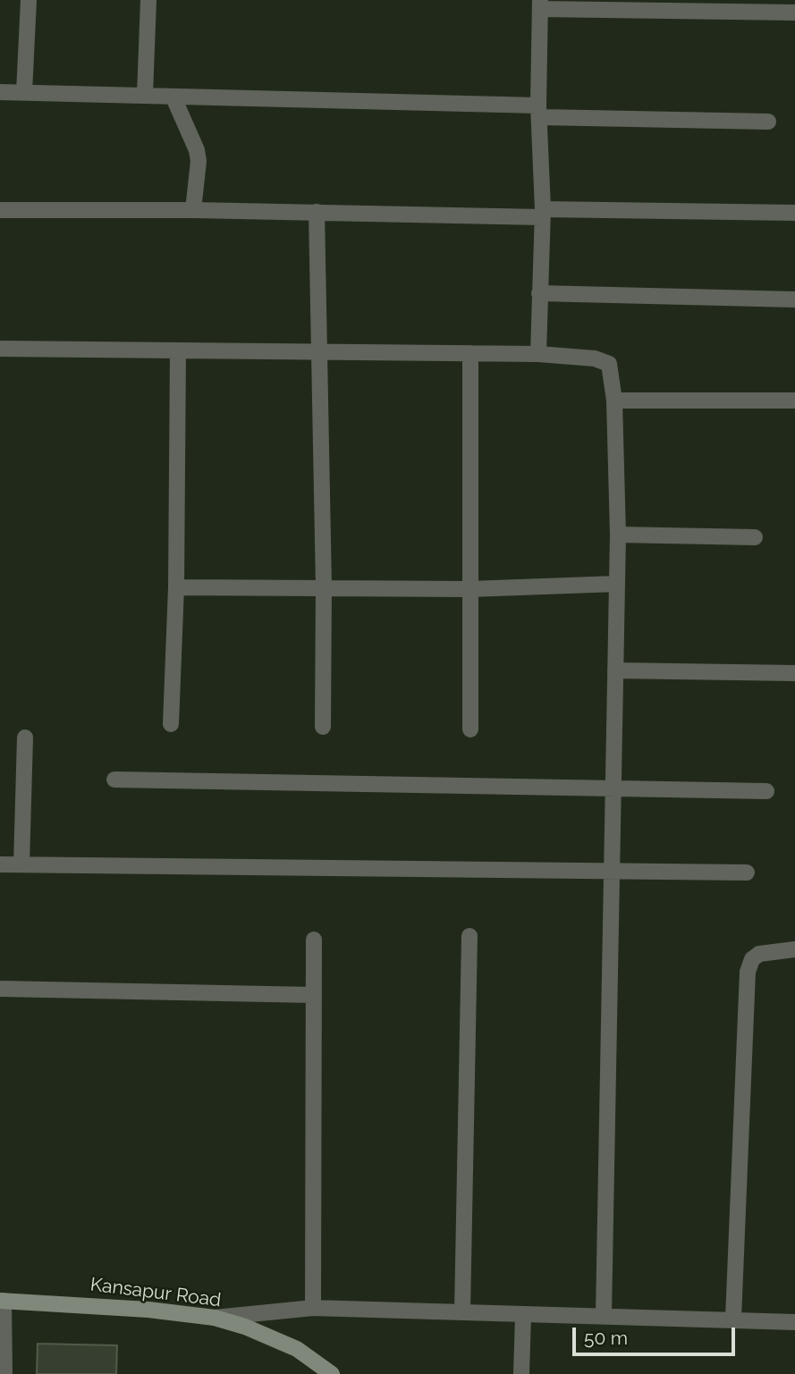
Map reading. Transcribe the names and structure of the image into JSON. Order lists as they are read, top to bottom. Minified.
{"streets":{"street":["Kansapur Road"]},"scale_bar":"50 m"}
